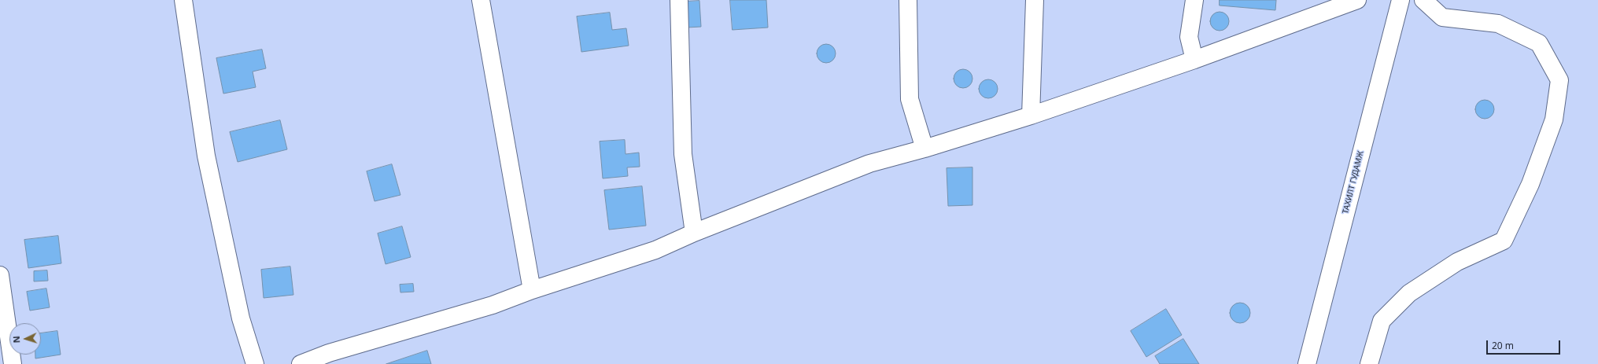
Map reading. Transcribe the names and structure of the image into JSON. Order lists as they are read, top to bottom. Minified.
{"streets":{"street":["ТАХИЛТ ГУДАМЖ"]},"scale_bar":"20 m","north":"left"}
